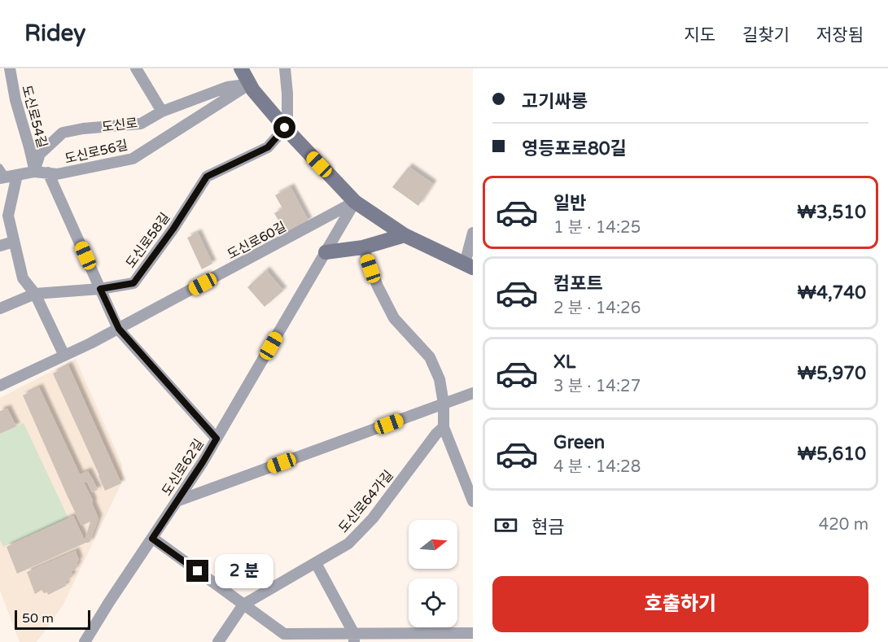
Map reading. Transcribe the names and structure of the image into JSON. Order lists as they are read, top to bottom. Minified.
{"streets":{"street":["도신로54길","도신로","도신로56길","도신로58길","도신로60길","도신로62길","도신로64가길"]},"crossings":[["도신로54길","도신로"],["도신로54길","도신로56길"],["도신로","도신로56길"],["도신로60길","도신로62길"]],"scale_bar":"50 m","north":"right","page":{"header":"Ridey","nav":["지도","길찾기","저장됨"],"banner":["고기싸롱","영등포로80길"],"list":[{"name":"일반","note":"1 분 · 14:25","value":"₩3,510"},{"name":"컴포트","note":"2 분 · 14:26","value":"₩4,740"},{"name":"XL","note":"3 분 · 14:27","value":"₩5,970"},{"name":"Green","note":"4 분 · 14:28","value":"₩5,610"}],"pay":["현금","420 m"],"bubble":"2 분","buttons":"호출하기","scale":"50 m"}}
